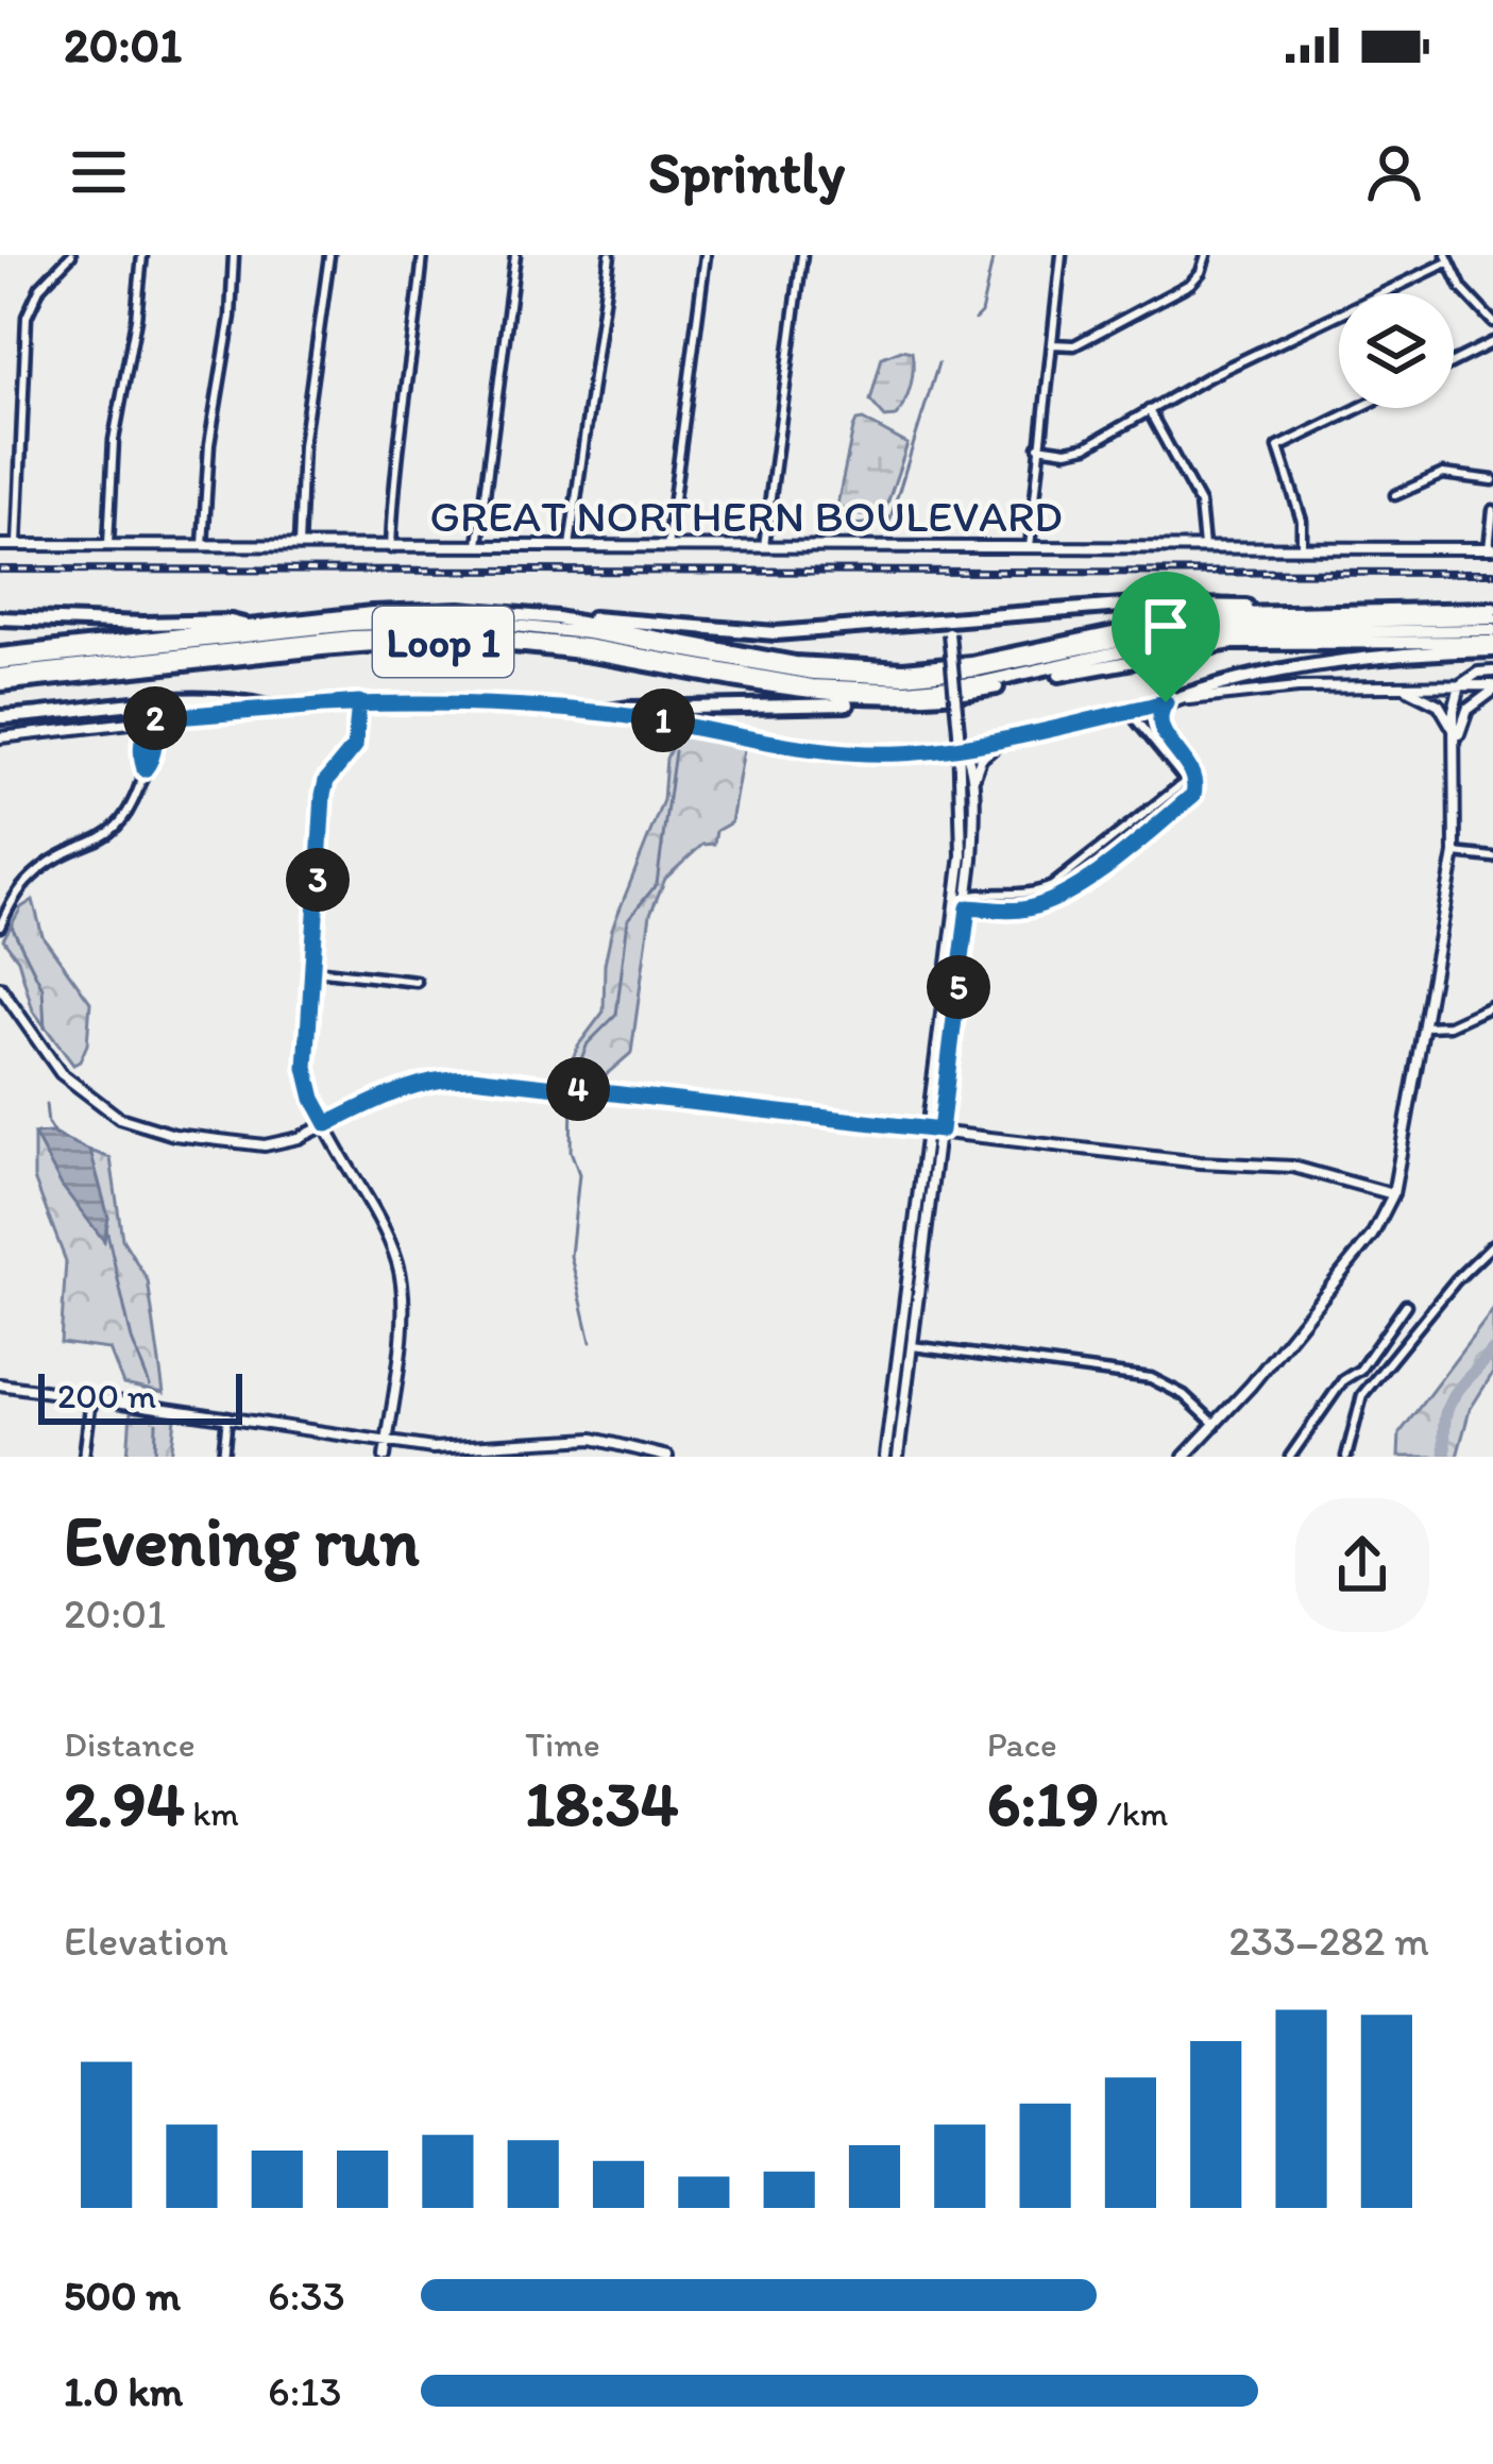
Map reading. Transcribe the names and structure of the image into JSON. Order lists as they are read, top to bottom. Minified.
{"streets":{"highway":["Loop 1"],"street":["GREAT NORTHERN BOULEVARD"]},"scale_bar":"200 m","page":{"status":"20:01","header":"Sprintly","pins":["2","1","3","5","4"],"scale":"200 m","heading":["Evening run","20:01"],"stats":[["Distance","2.94 km"],["Time","18:34"],["Pace","6:19 /km"]],"chart":["Elevation","233–282 m"],"list":[{"name":"500 m","note":"6:33"},{"name":"1.0 km","note":"6:13"}]}}
